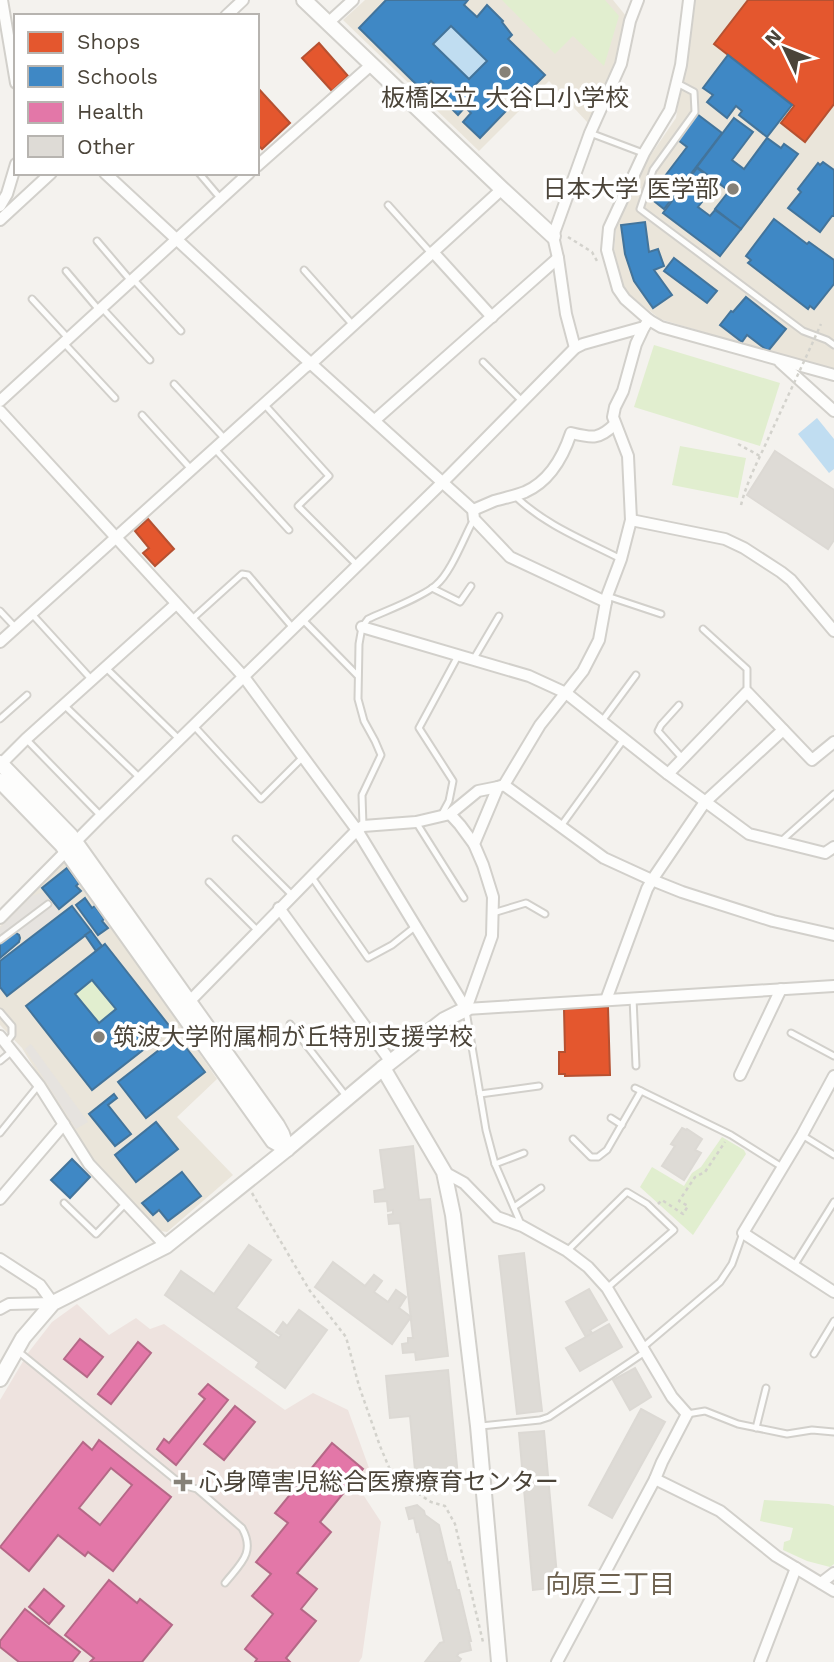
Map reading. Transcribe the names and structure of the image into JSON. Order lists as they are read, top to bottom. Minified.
{"districts":["向原三丁目"],"places":{"other":["板橋区立 大谷口小学校","日本大学 医学部","筑波大学附属桐が丘特別支援学校"],"health":["心身障害児総合医療療育センター"]},"legend":["Shops","Schools","Health","Other"],"north":"top left"}
